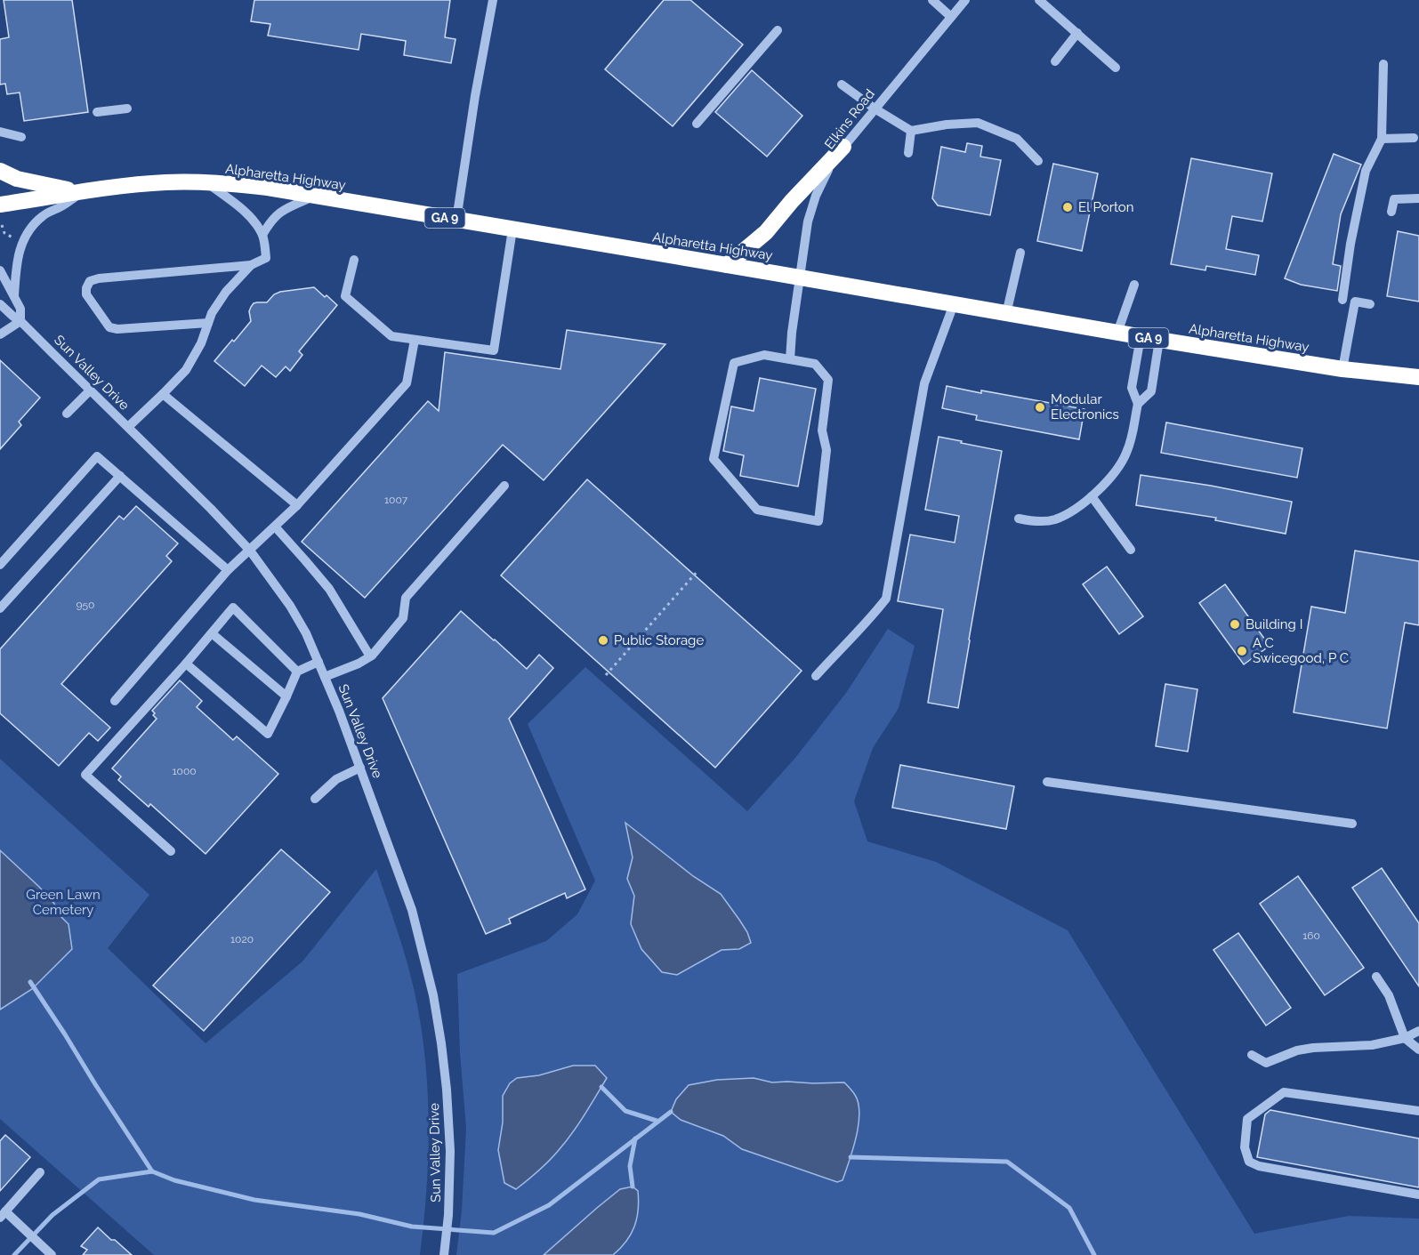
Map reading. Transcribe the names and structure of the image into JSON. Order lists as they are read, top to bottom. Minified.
{"streets":{"highway":["Alpharetta Highway","GA 9"],"street":["Elkins Road","Sun Valley Drive"]},"crossings":[["Elkins Road","Alpharetta Highway"]],"parks":["Green Lawn Cemetery"],"places":["El Porton","Modular Electronics","Building I","Public Storage","A C Swicegood, P C"],"house_numbers":["1007","950","1000","160","1020"]}
